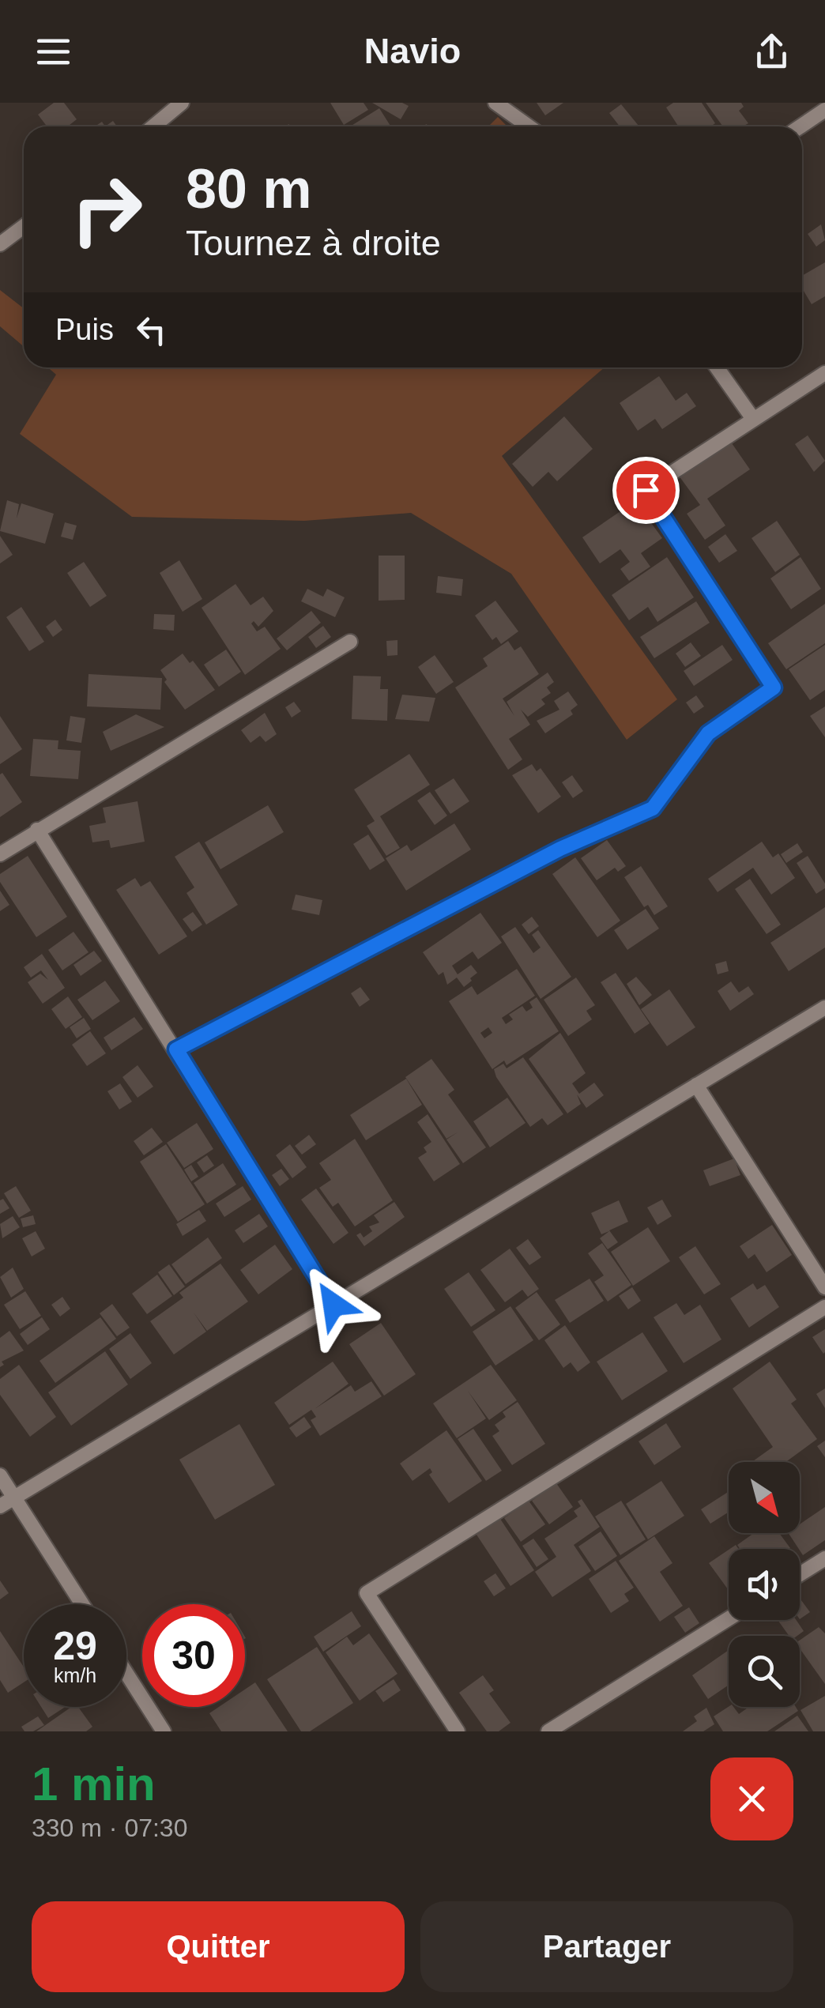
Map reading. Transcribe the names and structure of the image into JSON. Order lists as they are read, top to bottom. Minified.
{"north":"bottom right","page":{"header":"Navio","turn":["80 m","Tournez à droite"],"then":"Puis","speed":"29 km/h","limit":"30","heading":["1 min","330 m · 07:30"],"buttons":["Quitter","Partager"]}}
